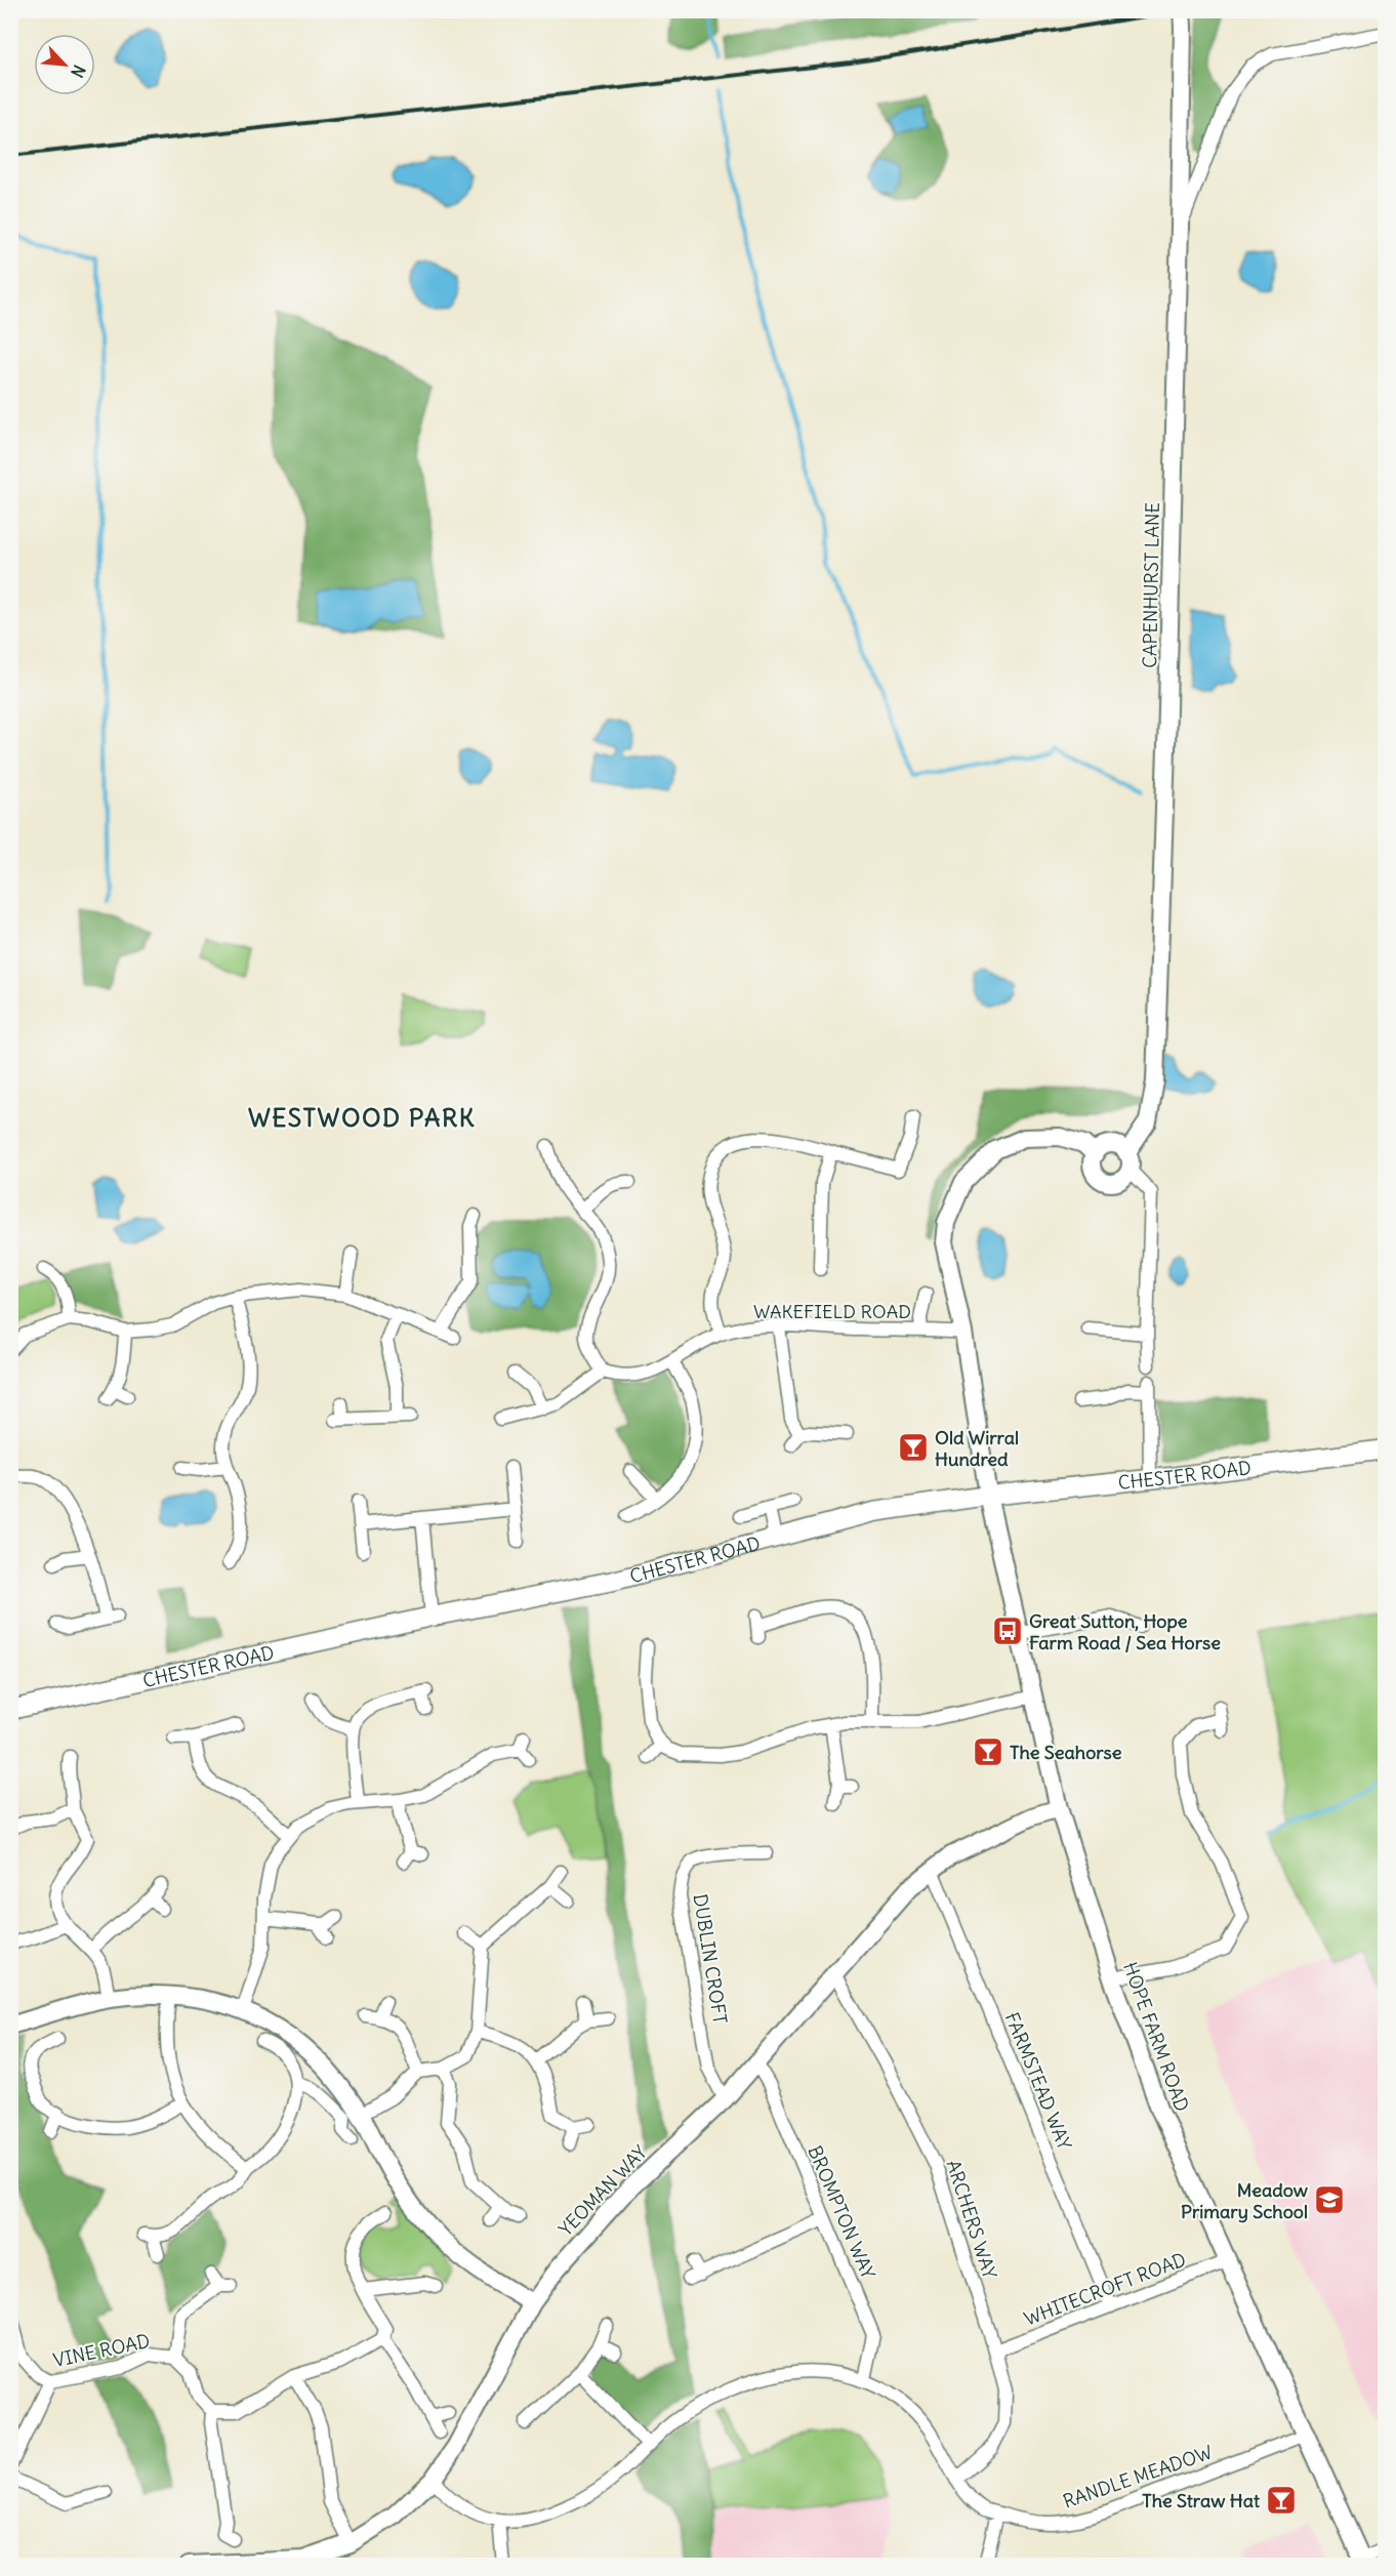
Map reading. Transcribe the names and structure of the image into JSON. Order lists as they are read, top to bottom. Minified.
{"streets":{"main road":["CHESTER ROAD"],"street":["CAPENHURST LANE","WAKEFIELD ROAD","DUBLIN CROFT","HOPE FARM ROAD","FARMSTEAD WAY","YEOMAN WAY","BROMPTON WAY","ARCHERS WAY","WHITECROFT ROAD","VINE ROAD","RANDLE MEADOW"]},"crossings":[["CAPENHURST LANE","HOPE FARM ROAD"],["WAKEFIELD ROAD","HOPE FARM ROAD"],["CHESTER ROAD","HOPE FARM ROAD"],["DUBLIN CROFT","YEOMAN WAY"],["HOPE FARM ROAD","YEOMAN WAY"],["HOPE FARM ROAD","WHITECROFT ROAD"],["HOPE FARM ROAD","RANDLE MEADOW"],["FARMSTEAD WAY","YEOMAN WAY"],["FARMSTEAD WAY","WHITECROFT ROAD"],["YEOMAN WAY","BROMPTON WAY"],["YEOMAN WAY","ARCHERS WAY"],["YEOMAN WAY","RANDLE MEADOW"],["BROMPTON WAY","RANDLE MEADOW"],["ARCHERS WAY","WHITECROFT ROAD"],["ARCHERS WAY","RANDLE MEADOW"]],"districts":["WESTWOOD PARK"],"places":{"bar":["Old Wirral Hundred","The Seahorse","The Straw Hat"],"bus stop":["Great Sutton, Hope Farm Road / Sea Horse"],"school or university":["Meadow Primary School"]},"north":"bottom right"}
